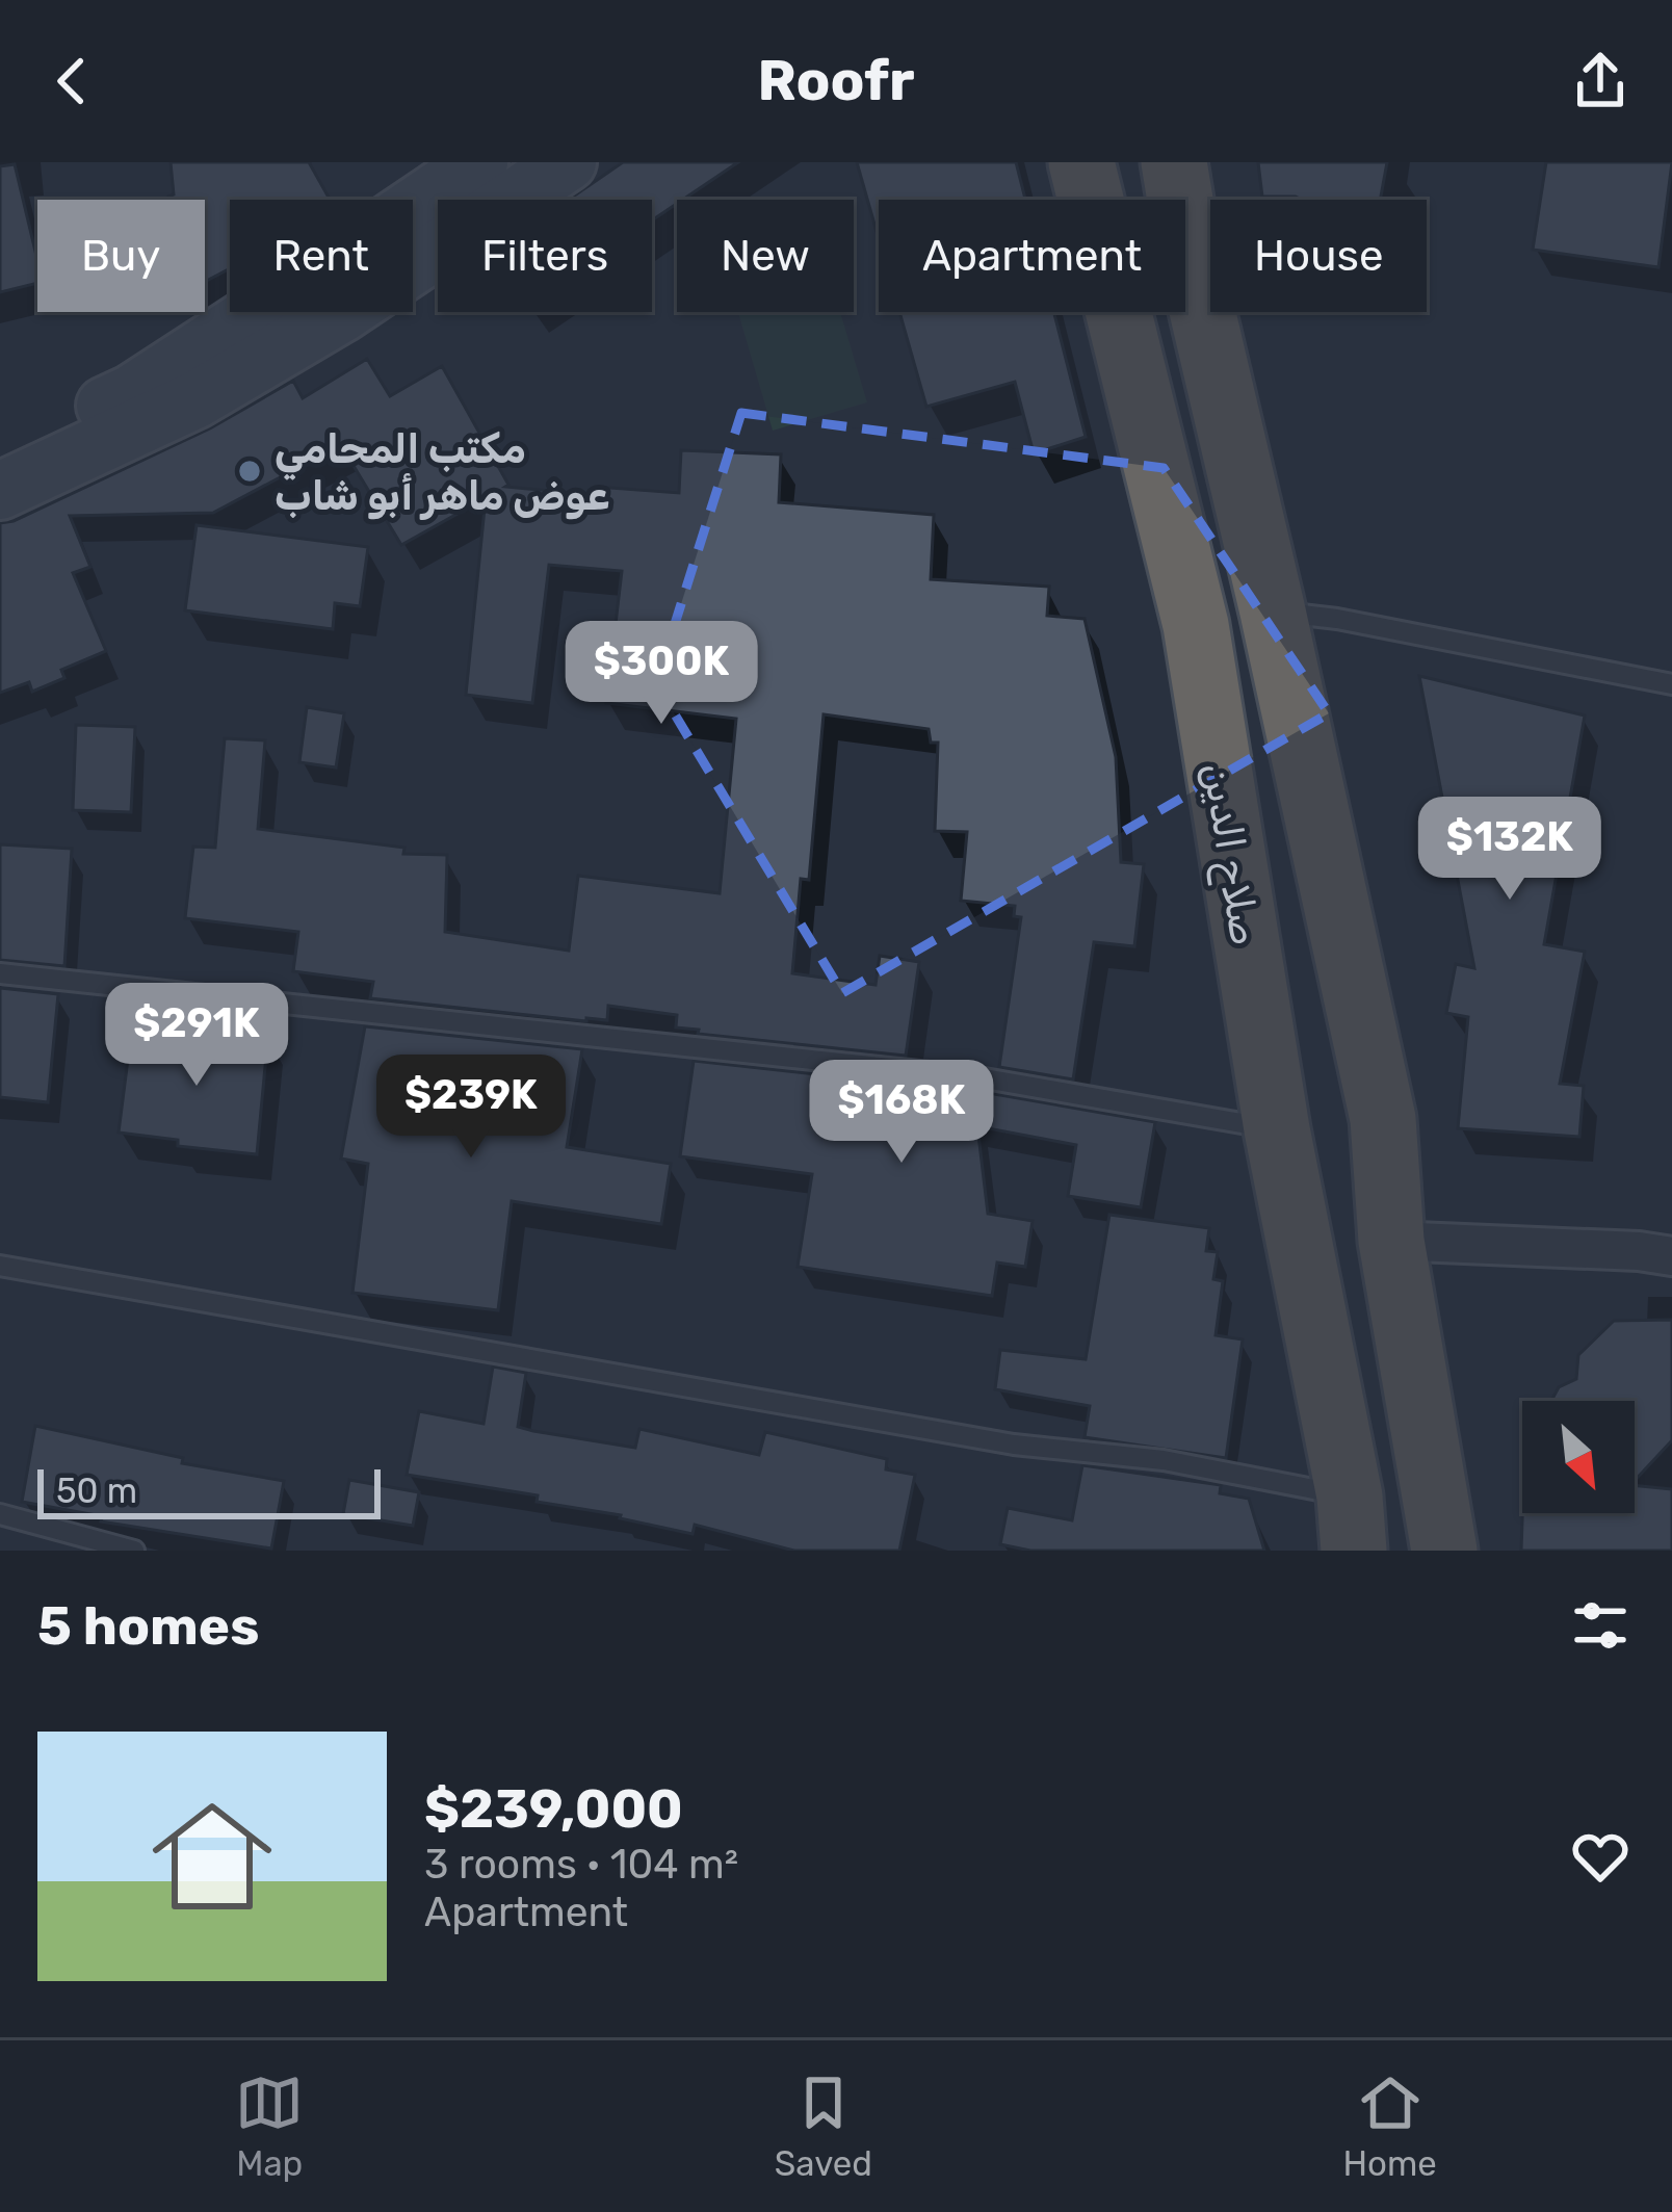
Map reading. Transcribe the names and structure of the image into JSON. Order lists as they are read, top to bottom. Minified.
{"streets":{"highway":["صلاح الدين"]},"places":["مكتب المحامي عوض ماهر أبو شاب"],"scale_bar":"50 m","north":"bottom right","page":{"header":"Roofr","chip":["Buy","Rent","Filters","New","Apartment","House"],"price":["$300K","$132K","$291K","$239K","$168K"],"scale":"50 m","heading":"5 homes","list":[{"name":"$239,000","note":"3 rooms · 104 m² · Apartment"}],"tabs":["Map","Saved","Home"]}}
